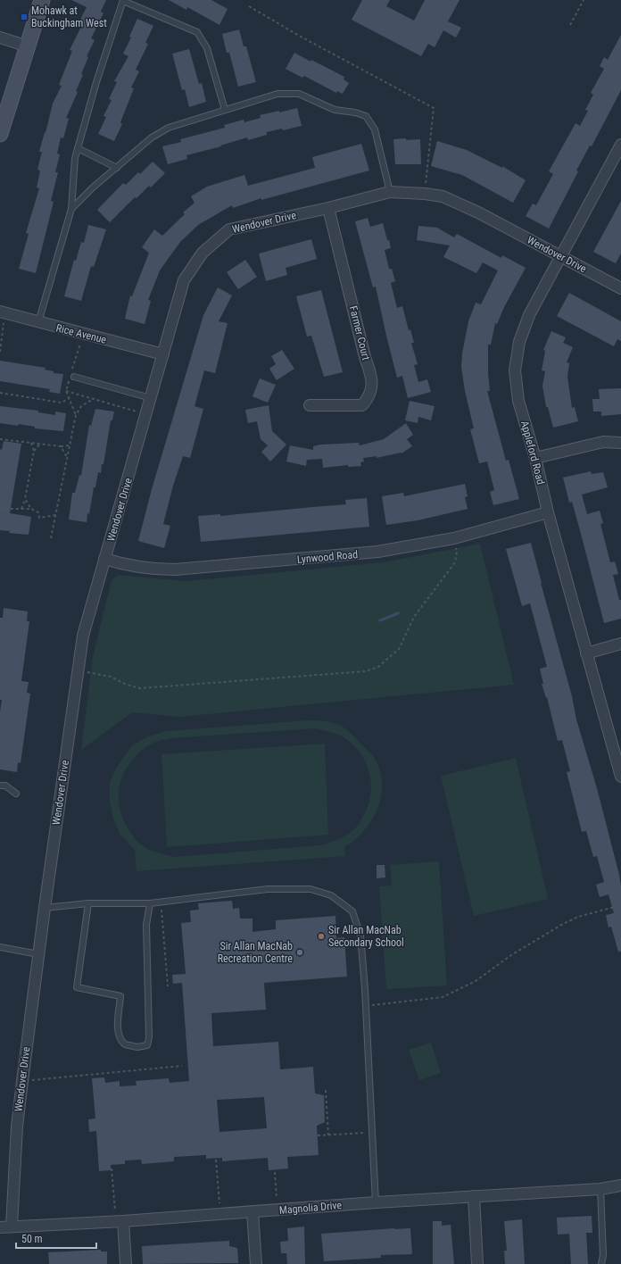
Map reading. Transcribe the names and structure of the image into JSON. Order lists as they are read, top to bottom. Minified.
{"streets":{"street":["Wendover Drive","Farmer Court","Rice Avenue","Appleford Road","Lynwood Road","Magnolia Drive"]},"crossings":[["Wendover Drive","Farmer Court"],["Wendover Drive","Rice Avenue"],["Wendover Drive","Appleford Road"],["Wendover Drive","Lynwood Road"],["Wendover Drive","Magnolia Drive"],["Appleford Road","Lynwood Road"]],"places":{"transit":["Mohawk at Buckingham West"],"other":["Sir Allan MacNab Secondary School","Sir Allan MacNab Recreation Centre"]},"scale_bar":"50 m"}
